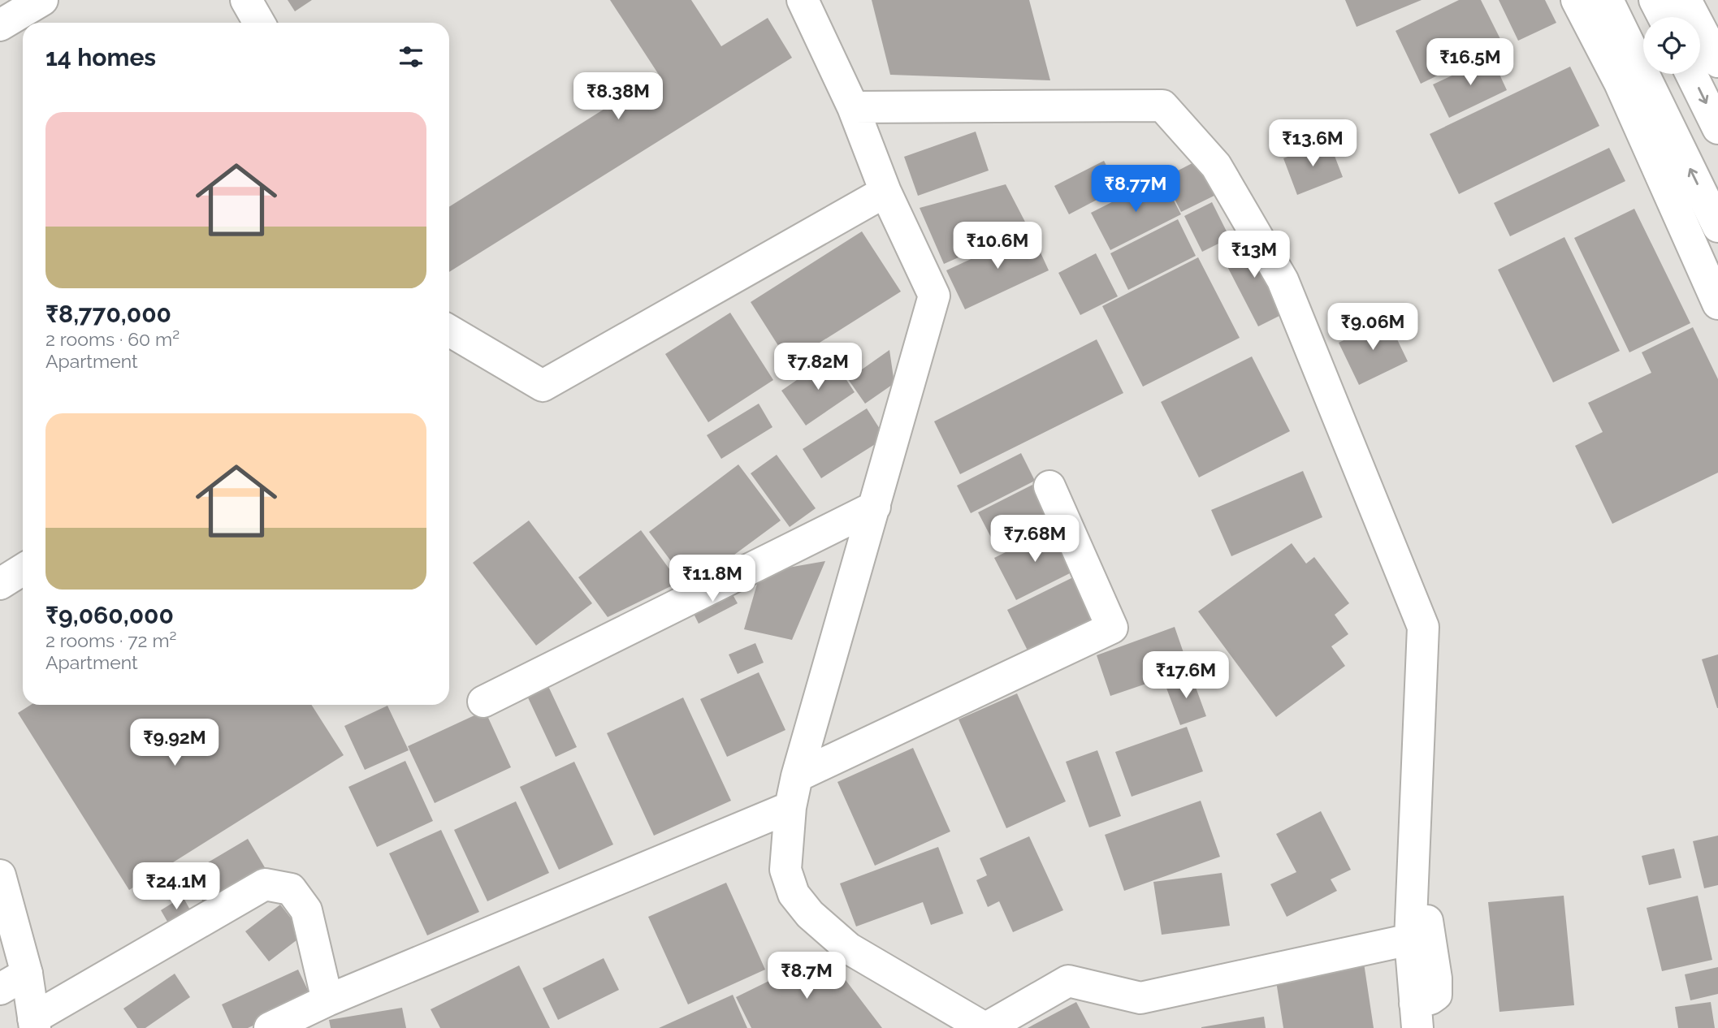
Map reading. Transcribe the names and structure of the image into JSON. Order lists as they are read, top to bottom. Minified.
{"page":{"heading":"14 homes","price":["₹16.5M","₹8.38M","₹13.6M","₹8.77M","₹10.6M","₹13M","₹9.06M","₹7.82M","₹7.68M","₹11.8M","₹17.6M","₹9.92M","₹24.1M","₹8.7M"],"list":[{"name":"₹8,770,000","note":"2 rooms · 60 m² · Apartment"},{"name":"₹9,060,000","note":"2 rooms · 72 m² · Apartment"}]}}
